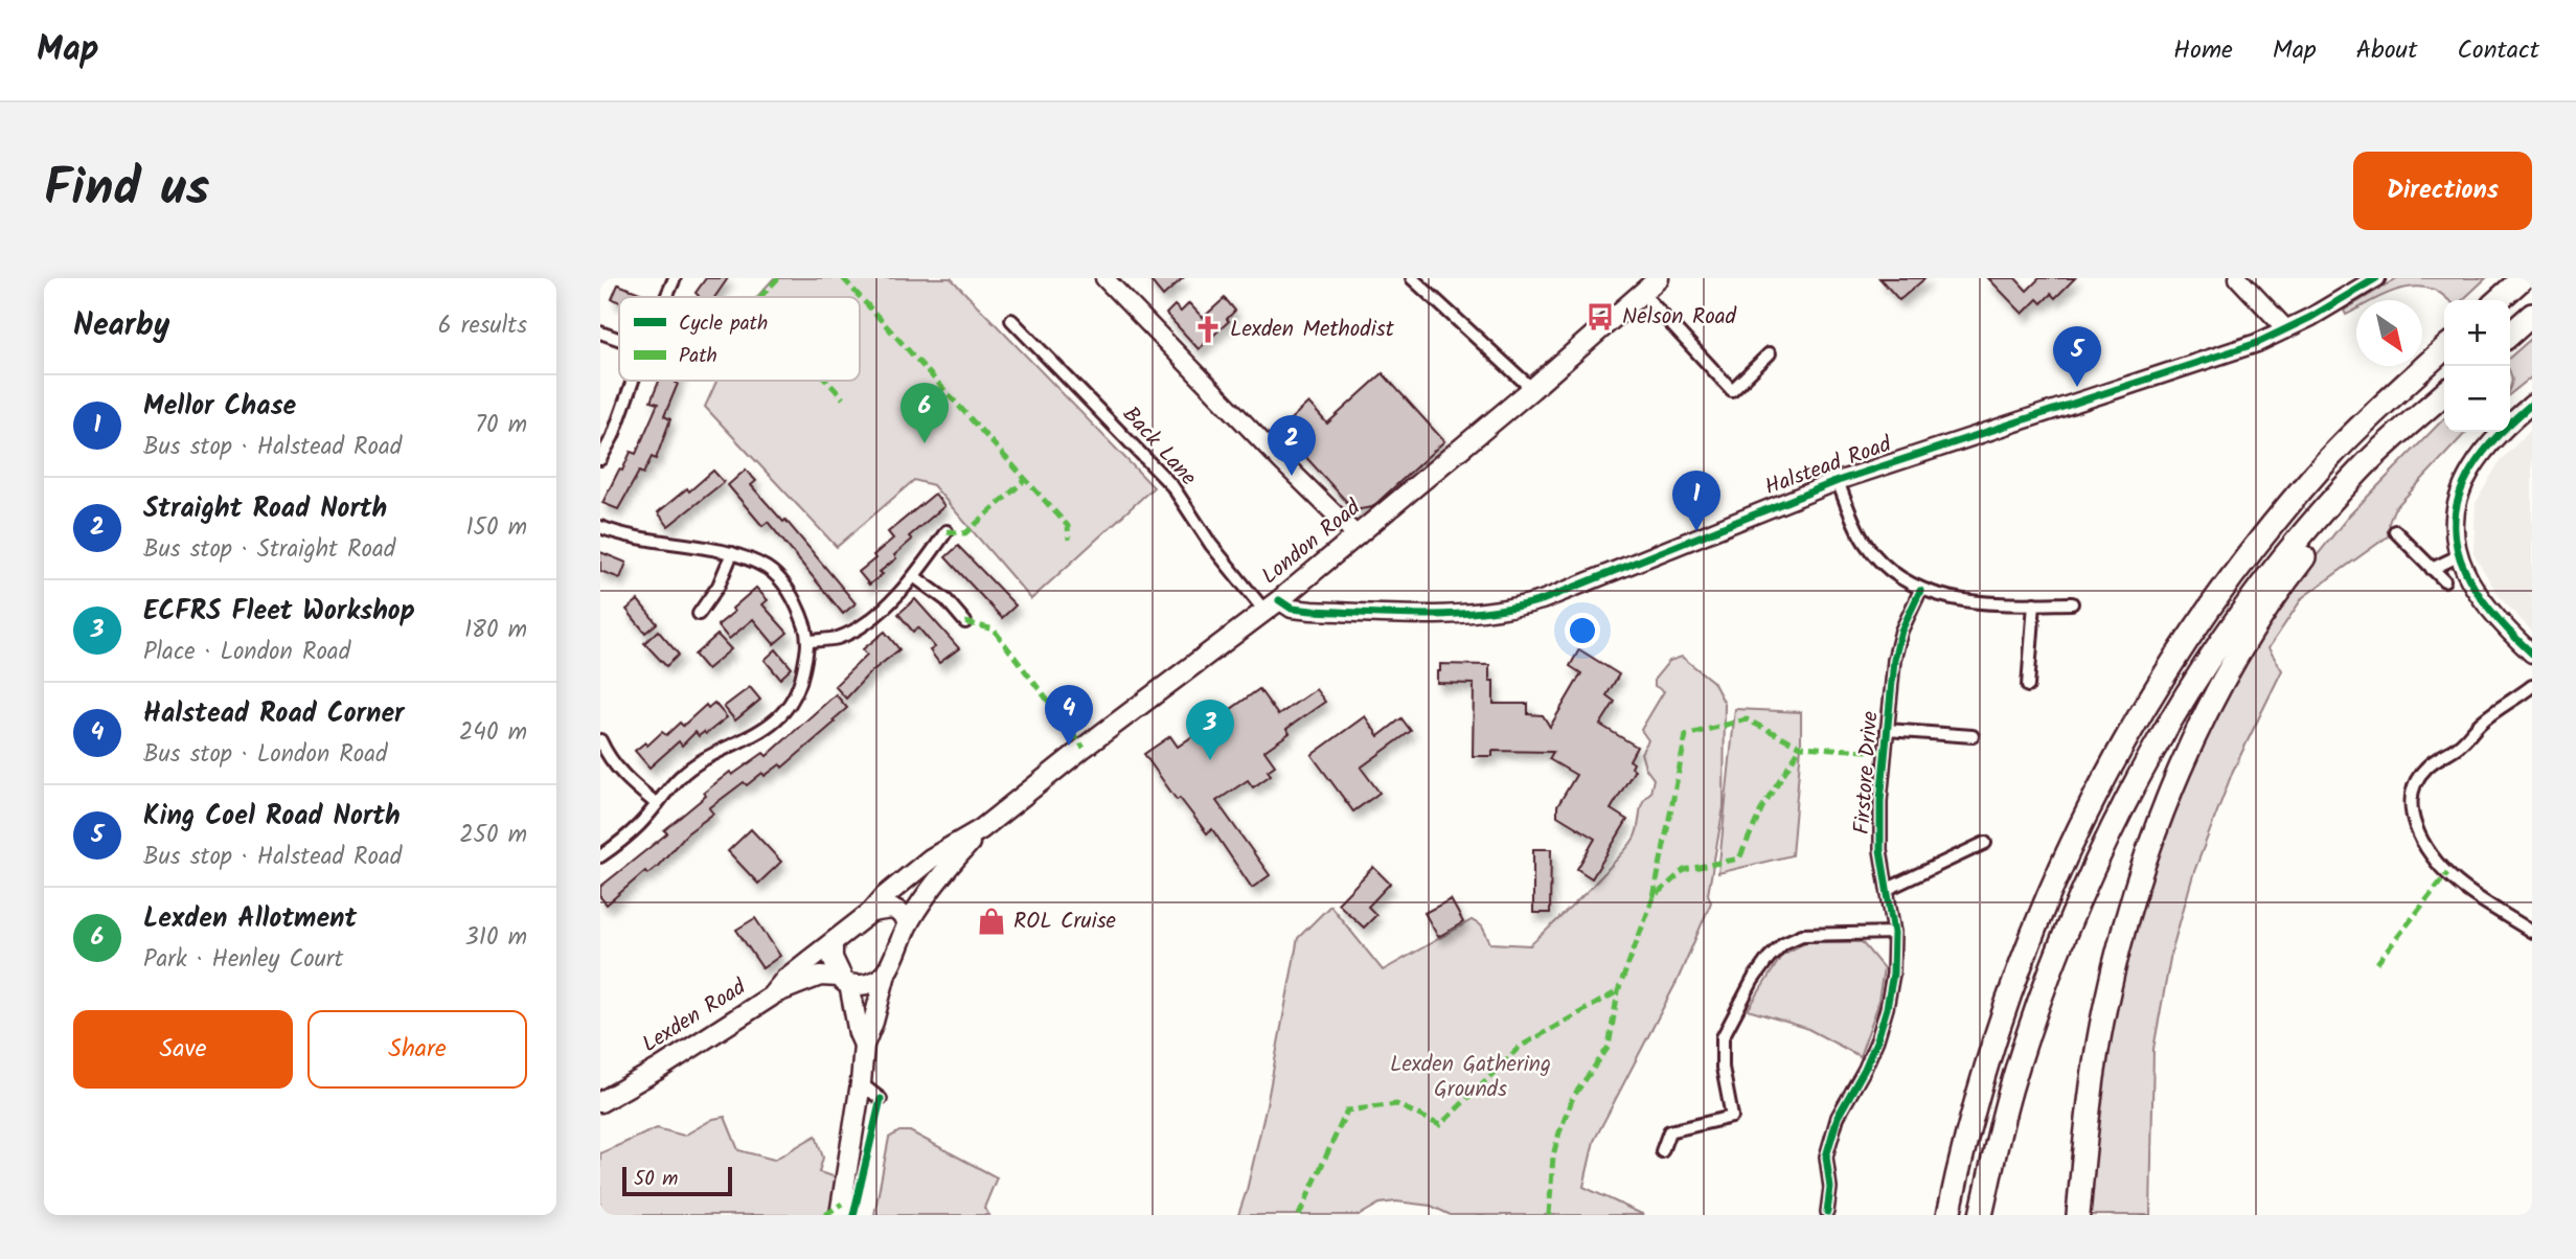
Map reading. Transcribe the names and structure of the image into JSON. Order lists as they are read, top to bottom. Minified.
{"streets":{"main road":["London Road","Lexden Road"],"street":["Back Lane","Halstead Road","Firstore Drive"]},"crossings":[["Back Lane","Halstead Road"],["Back Lane","London Road"],["Halstead Road","London Road"],["London Road","Lexden Road"]],"parks":["Lexden Gathering Grounds"],"places":{"bus stop":["Nelson Road"],"church":["Lexden Methodist"],"shop":["ROL Cruise"]},"legend":["Cycle path","Path"],"scale_bar":"50 m","north":"bottom right","page":{"header":"Map","nav":["Home","Map","About","Contact"],"title":"Find us","buttons":["Directions",["Save","Share"]],"heading":["Nearby","6 results"],"map_buttons":["+","−"],"pins":["5","6","2","1","4","3"],"list":[{"mark":"1","name":"Mellor Chase","note":"Bus stop · Halstead Road","value":"70 m"},{"mark":"2","name":"Straight Road North","note":"Bus stop · Straight Road","value":"150 m"},{"mark":"3","name":"ECFRS Fleet Workshop","note":"Place · London Road","value":"180 m"},{"mark":"4","name":"Halstead Road Corner","note":"Bus stop · London Road","value":"240 m"},{"mark":"5","name":"King Coel Road North","note":"Bus stop · Halstead Road","value":"250 m"},{"mark":"6","name":"Lexden Allotment","note":"Park · Henley Court","value":"310 m"}],"scale":"50 m"}}
